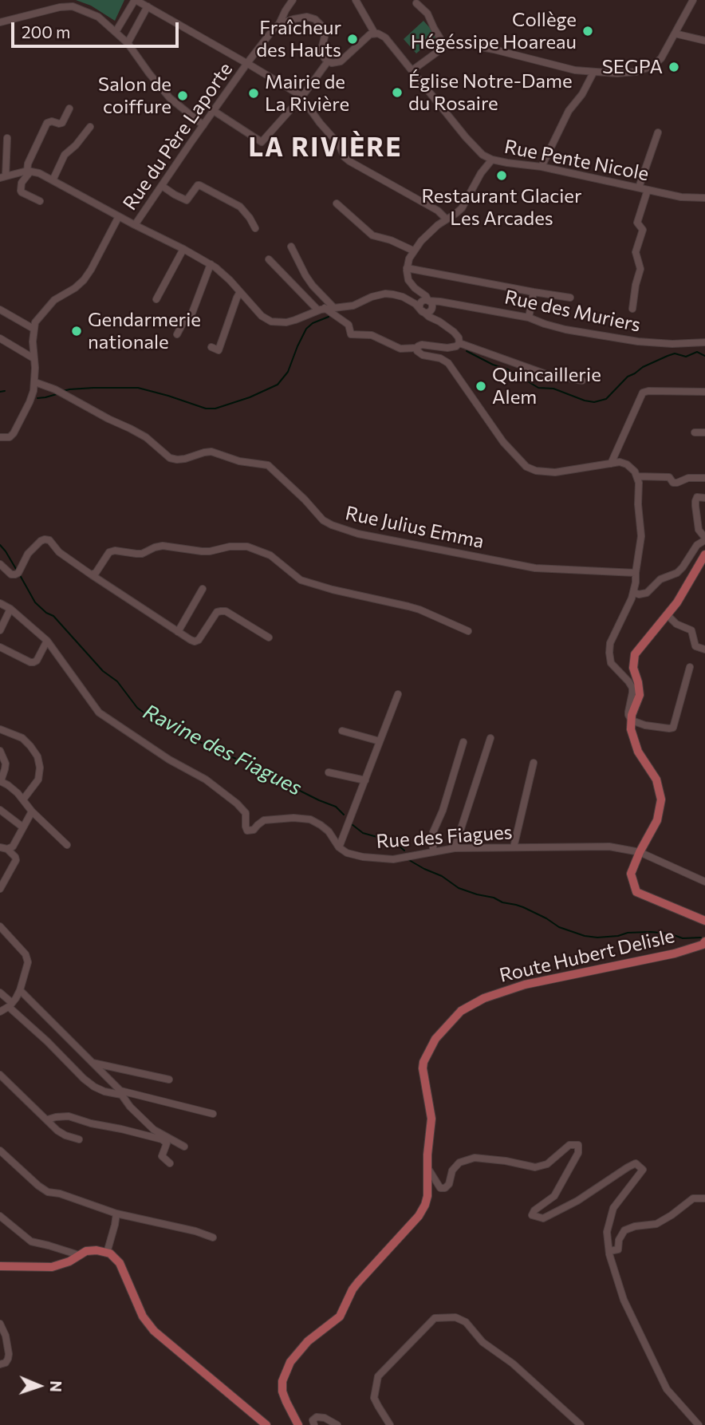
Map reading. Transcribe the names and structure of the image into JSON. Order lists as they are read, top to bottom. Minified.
{"streets":{"main road":["Route Hubert Delisle"],"street":["Rue du Père Laporte","Rue Pente Nicole","Rue des Muriers","Rue Julius Emma","Rue des Fiagues"]},"crossings":[["Rue des Fiagues","Route Hubert Delisle"]],"districts":["LA RIVIÈRE"],"water":["Ravine des Fiagues"],"places":["Collège Hégéssipe Hoareau","Fraîcheur des Hauts","SEGPA","Église Notre-Dame du Rosaire","Mairie de La Rivière","Salon de coiffure","Restaurant Glacier Les Arcades","Gendarmerie nationale","Quincaillerie Alem"],"scale_bar":"200 m","north":"right"}
